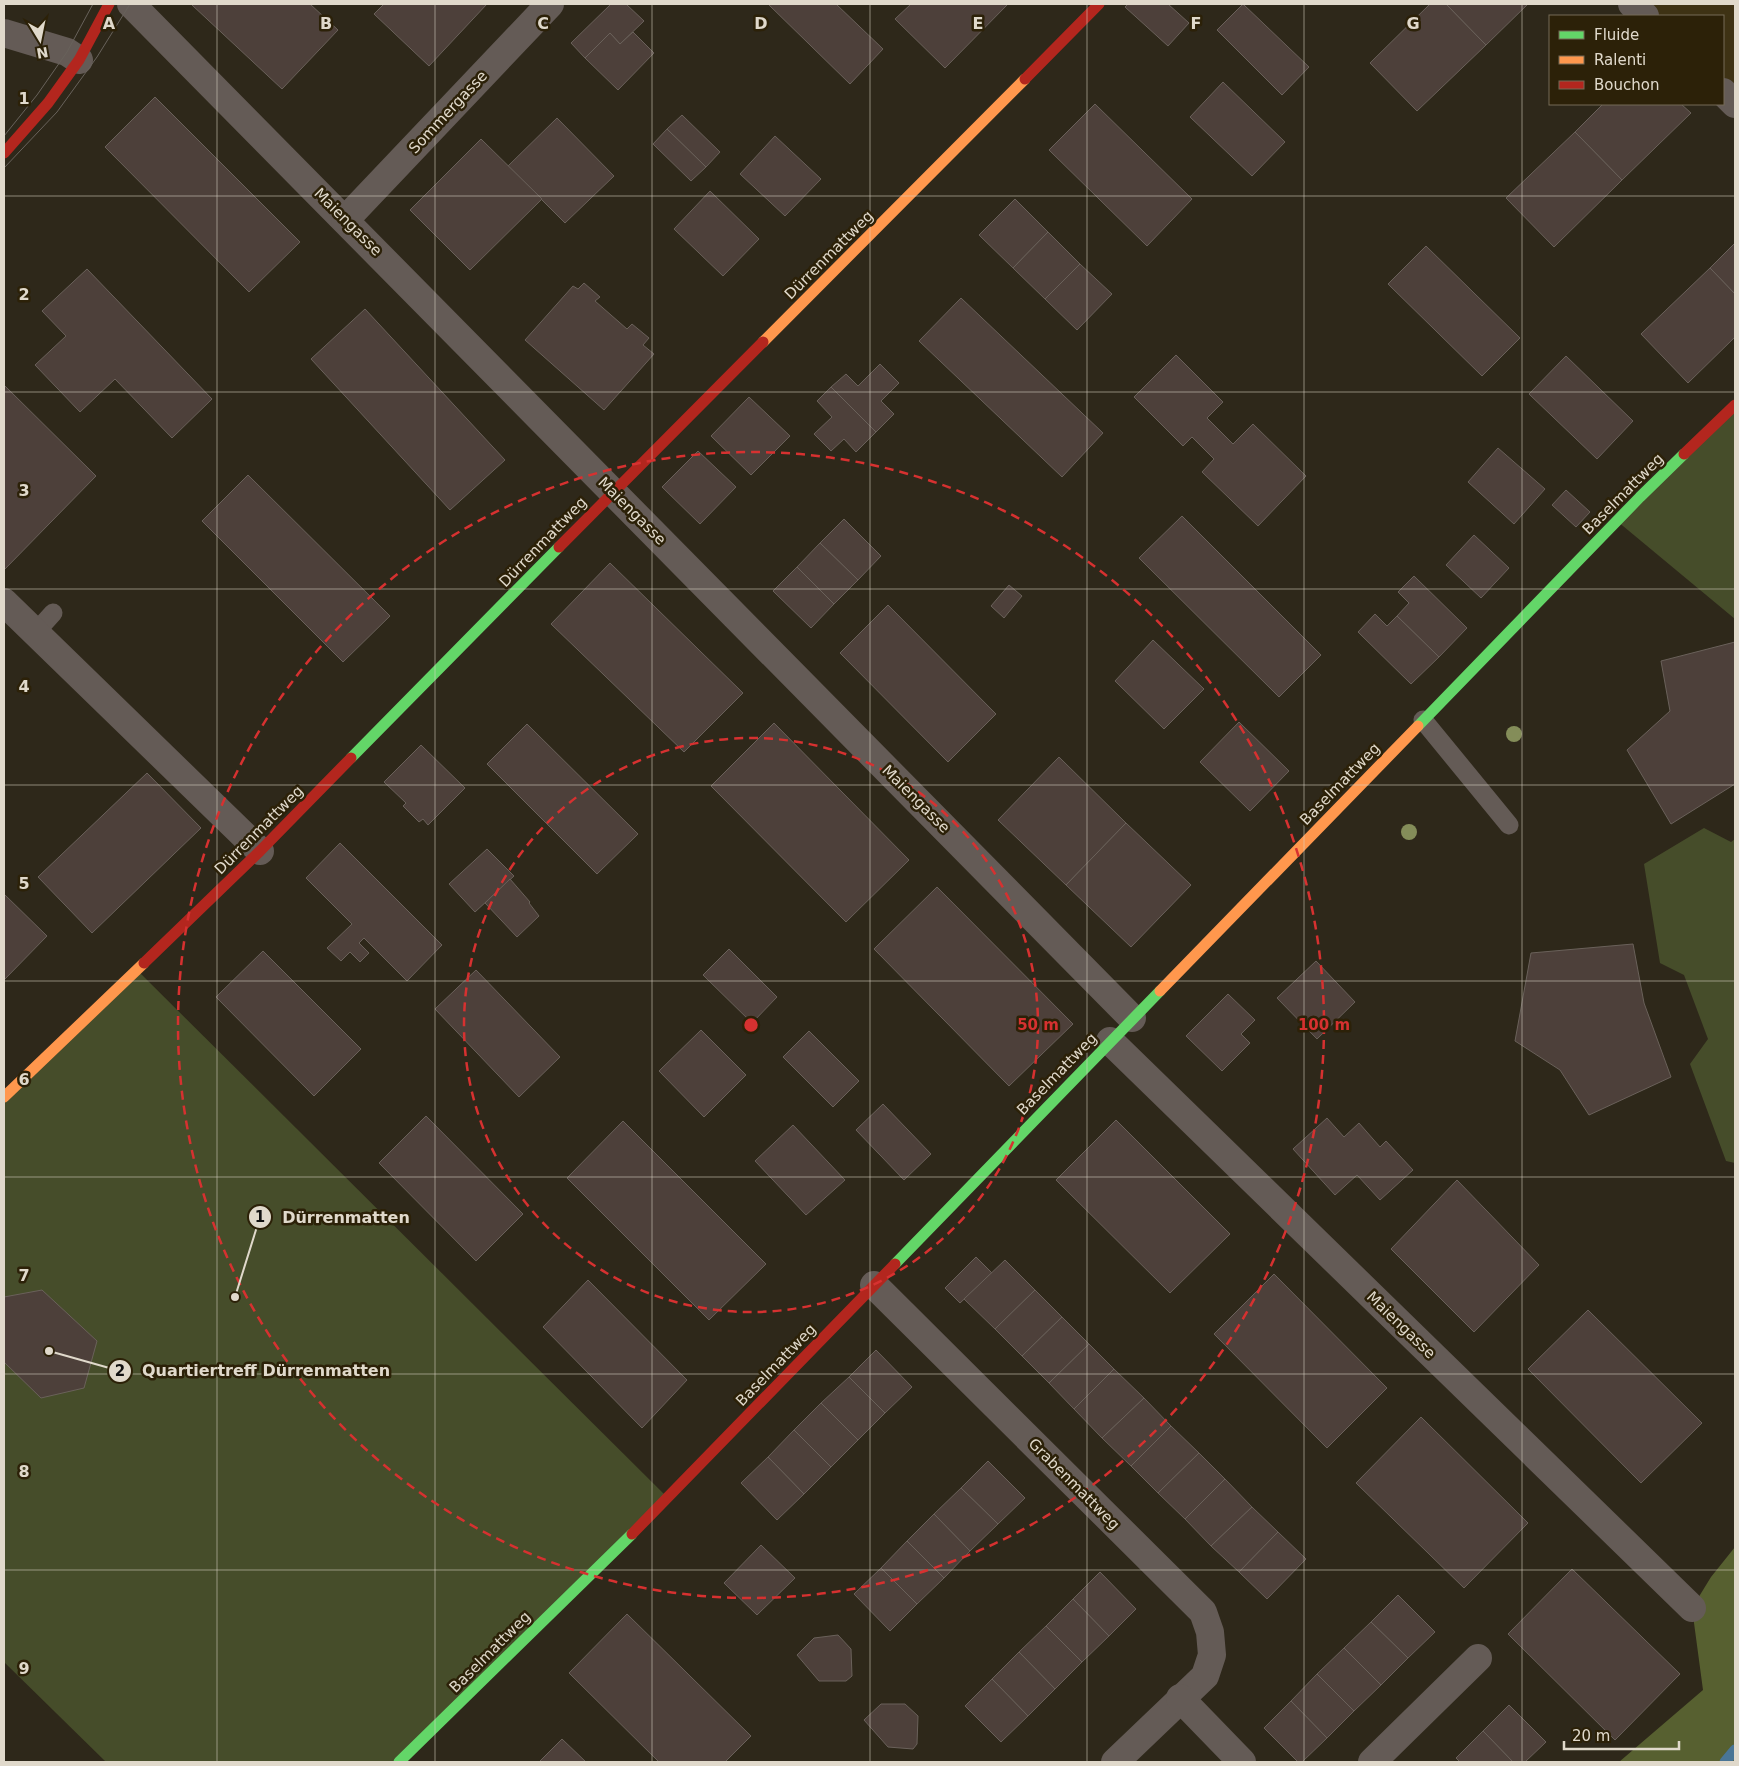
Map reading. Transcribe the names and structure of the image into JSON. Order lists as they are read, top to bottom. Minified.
{"streets":{"street":["Sommergasse","Maiengasse","Dürrenmattweg","Baselmattweg","Grabenmattweg"]},"crossings":[["Sommergasse","Maiengasse"],["Maiengasse","Dürrenmattweg"],["Maiengasse","Baselmattweg"],["Baselmattweg","Grabenmattweg"]],"places":["Dürrenmatten","Quartiertreff Dürrenmatten"],"legend":["Fluide","Ralenti","Bouchon"],"scale_bar":"20 m","north":"bottom","grid":{"columns":["A","B","C","D","E","F","G"],"rows":["1","2","3","4","5","6","7","8","9"]},"rings":["50 m","100 m"]}
